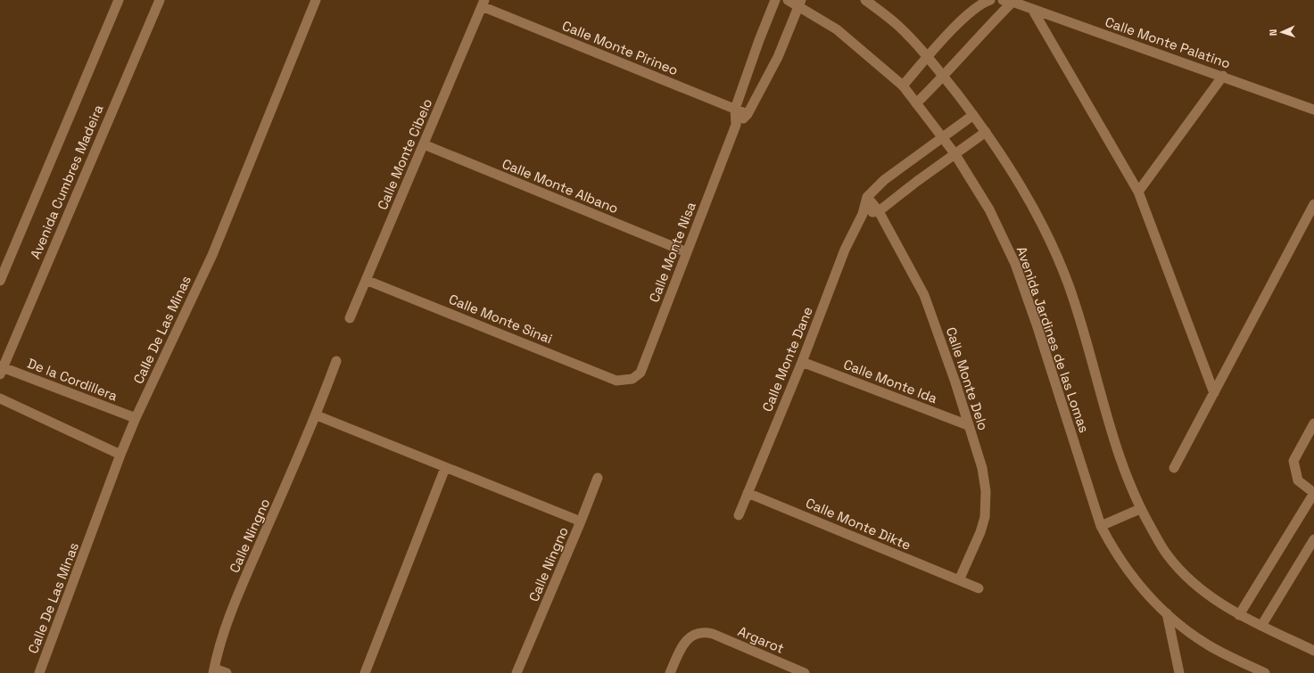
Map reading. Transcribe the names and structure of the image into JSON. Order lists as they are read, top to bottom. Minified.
{"streets":{"street":["Calle Monte Palatino","Calle Monte Pirineo","Calle Monte Cibelo","Avenida Cumbres Madeira","Calle Monte Albano","Calle Monte Nisa","Calle Monte Sinai","Calle De Las Minas","Avenida Jardines de las Lomas","Calle Monte Dane","Calle Monte Delo","De la Cordillera","Calle Monte Ida","Calle Monte Dikte","Calle Ningno","Argarot"]},"crossings":[["Calle Monte Pirineo","Calle Monte Cibelo"],["Calle Monte Pirineo","Calle Monte Nisa"],["Calle Monte Cibelo","Calle Monte Albano"],["Calle Monte Cibelo","Calle Monte Sinai"],["Avenida Cumbres Madeira","De la Cordillera"],["Calle Monte Albano","Calle Monte Nisa"],["Calle Monte Nisa","Calle Monte Sinai"],["Calle Monte Nisa","Avenida Jardines de las Lomas"],["Calle De Las Minas","De la Cordillera"],["Avenida Jardines de las Lomas","Calle Monte Dane"],["Calle Monte Dane","Calle Monte Delo"],["Calle Monte Dane","Calle Monte Ida"],["Calle Monte Dane","Calle Monte Dikte"],["Calle Monte Delo","Calle Monte Ida"],["Calle Monte Delo","Calle Monte Dikte"]],"north":"left"}
